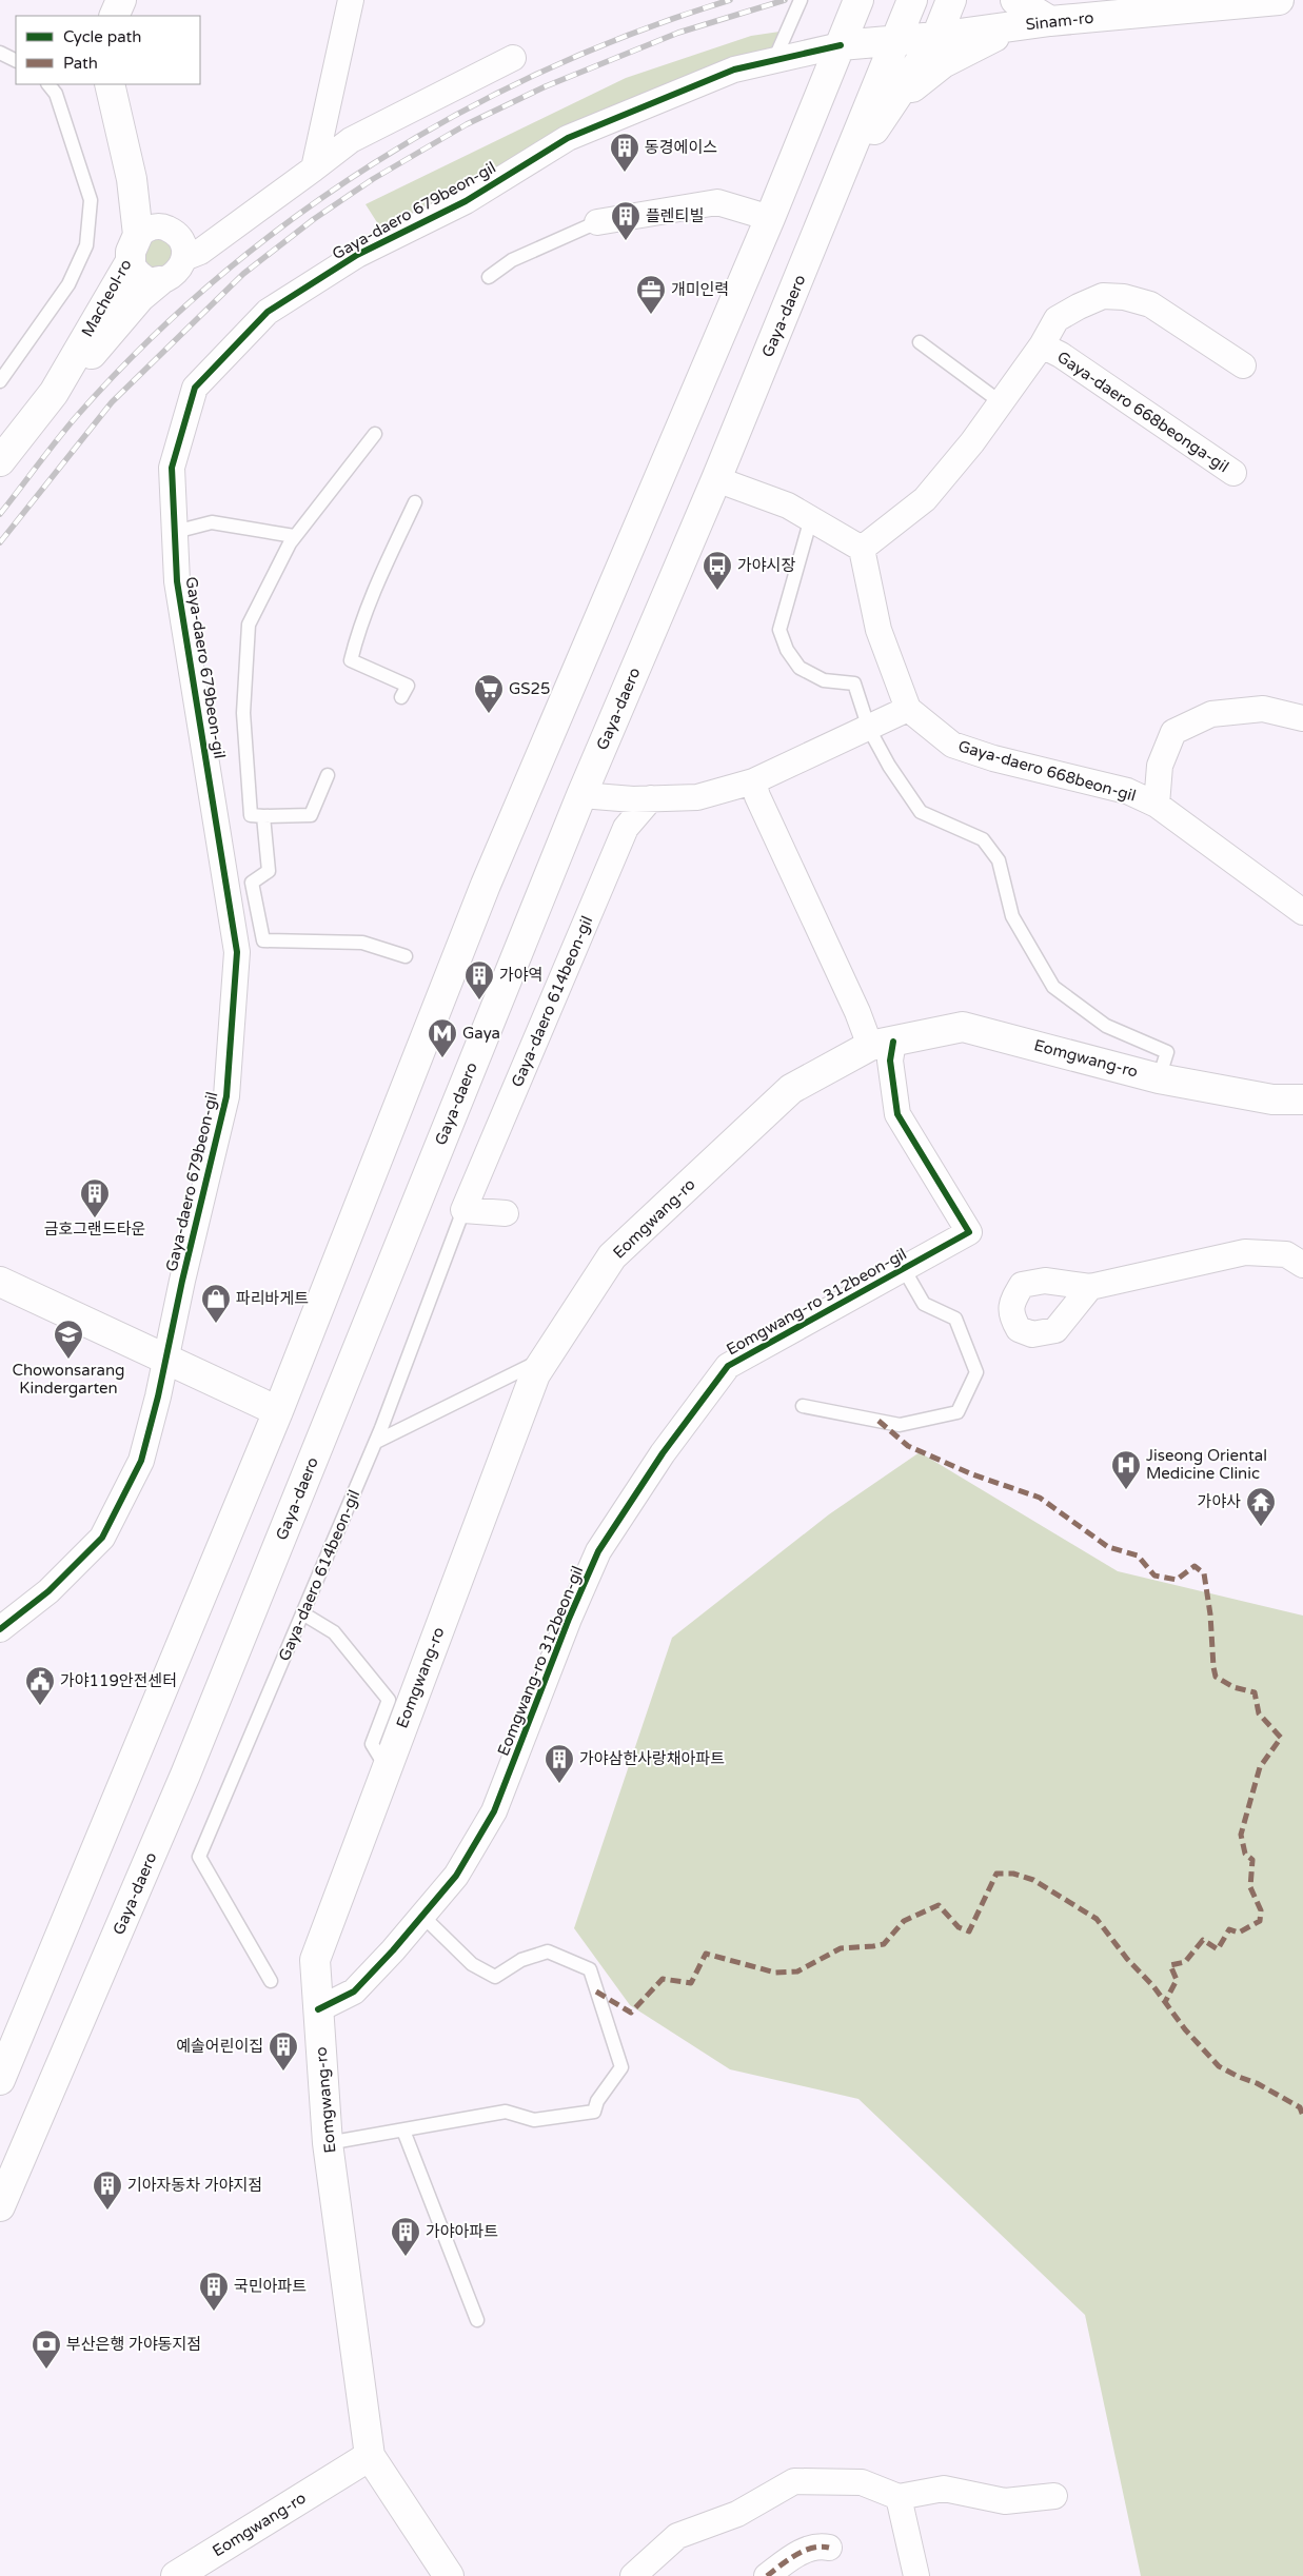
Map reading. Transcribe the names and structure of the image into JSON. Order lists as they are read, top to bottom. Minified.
{"streets":{"main road":["Sinam-ro","Macheol-ro","Gaya-daero","Eomgwang-ro"],"street":["Gaya-daero 679beon-gil","Gaya-daero 668beonga-gil","Gaya-daero 668beon-gil","Gaya-daero 614beon-gil","Eomgwang-ro 312beon-gil"]},"crossings":[["Sinam-ro","Gaya-daero 679beon-gil"],["Sinam-ro","Gaya-daero"],["Eomgwang-ro","Eomgwang-ro 312beon-gil"]],"places":{"building":["동경에이스","플렌티빌","가야역","금호그랜드타운","가야삼한사랑채아파트","예솔어린이집","기아자동차 가야지점","가야아파트","국민아파트"],"office":["개미인력"],"bus stop":["가야시장"],"supermarket":["GS25"],"metro station":["Gaya"],"shop":["파리바게트"],"school or university":["Chowonsarang Kindergarten"],"hospital":["Jiseong Oriental Medicine Clinic"],"temple":["가야사"],"public building":["가야119안전센터"],"bank":["부산은행 가야동지점"]},"legend":["Cycle path","Path"]}
